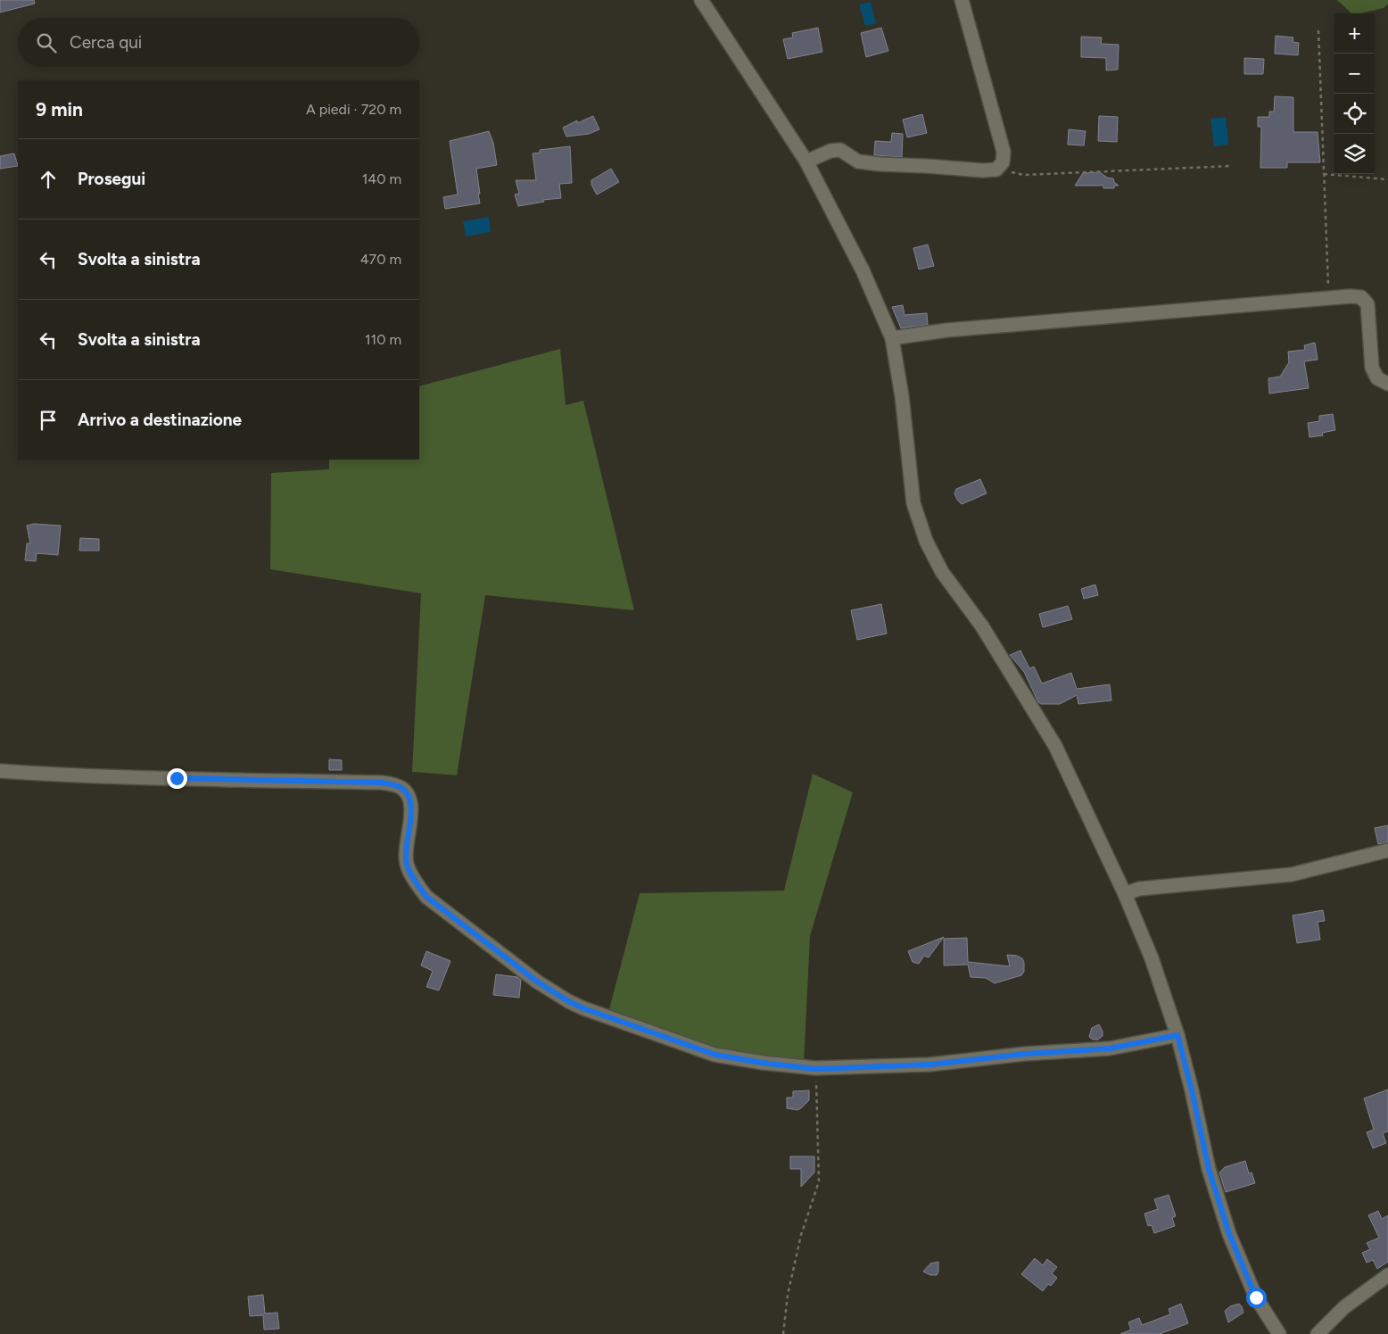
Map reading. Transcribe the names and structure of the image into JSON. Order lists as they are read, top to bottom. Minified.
{"page":{"map_buttons":["+","−"],"search":"Cerca qui","heading":["9 min","A piedi · 720 m"],"list":[["Prosegui","140 m"],["Svolta a sinistra","470 m"],["Svolta a sinistra","110 m"],"Arrivo a destinazione"]}}
